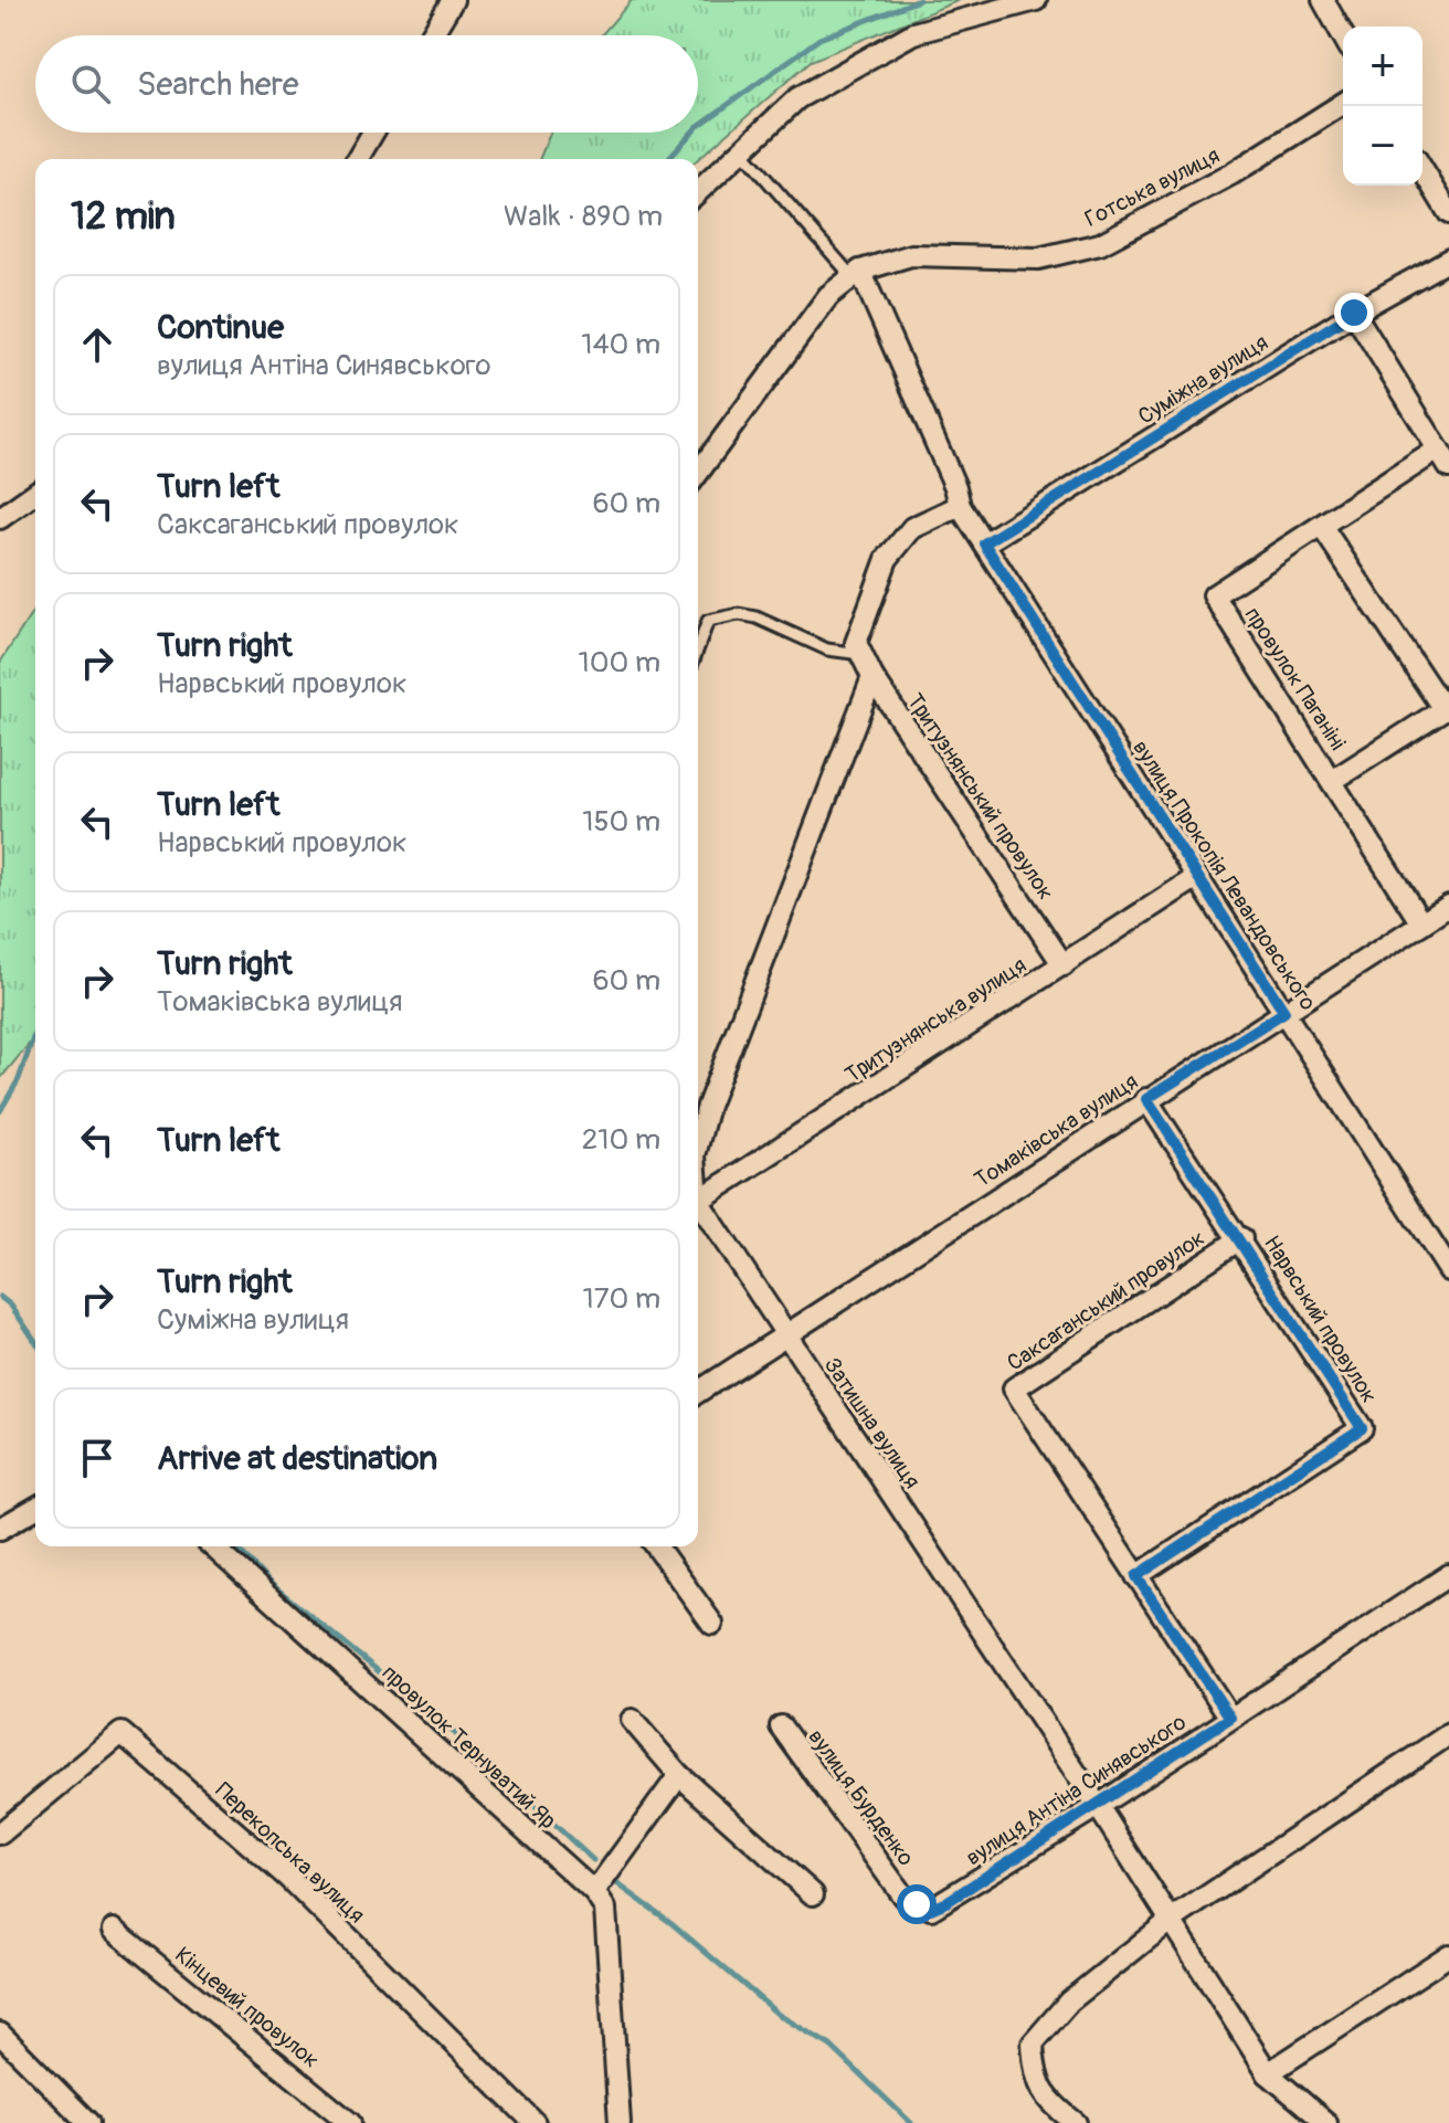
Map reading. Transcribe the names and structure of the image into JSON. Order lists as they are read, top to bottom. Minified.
{"streets":{"street":["Готська вулиця","Суміжна вулиця","провулок Паганіні","Тритузнянський провулок","вулиця Прокопія Левандовського","Тритузнянська вулиця","Томаківська вулиця","Саксаганський провулок","Нарвський провулок","Затишна вулиця","провулок Тернуватий Яр","вулиця Антіна Синявського","вулиця Бурденко","Перекопська вулиця","Кінцевий провулок"]},"crossings":[["Готська вулиця","вулиця Прокопія Левандовського"],["Суміжна вулиця","вулиця Прокопія Левандовського"],["провулок Паганіні","Томаківська вулиця"],["Тритузнянський провулок","Тритузнянська вулиця"],["Тритузнянський провулок","Затишна вулиця"],["вулиця Прокопія Левандовського","Тритузнянська вулиця"],["вулиця Прокопія Левандовського","Томаківська вулиця"],["Томаківська вулиця","Нарвський провулок"],["Томаківська вулиця","Затишна вулиця"],["Саксаганський провулок","Нарвський провулок"],["Саксаганський провулок","вулиця Антіна Синявського"],["Затишна вулиця","вулиця Антіна Синявського"],["вулиця Антіна Синявського","вулиця Бурденко"]],"page":{"map_buttons":["+","−"],"search":"Search here","heading":["12 min","Walk · 890 m"],"list":[["Continue","вулиця Антіна Синявського","140 m"],["Turn left","Саксаганський провулок","60 m"],["Turn right","Нарвський провулок","100 m"],["Turn left","Нарвський провулок","150 m"],["Turn right","Томаківська вулиця","60 m"],["Turn left","210 m"],["Turn right","Суміжна вулиця","170 m"],"Arrive at destination"]}}
